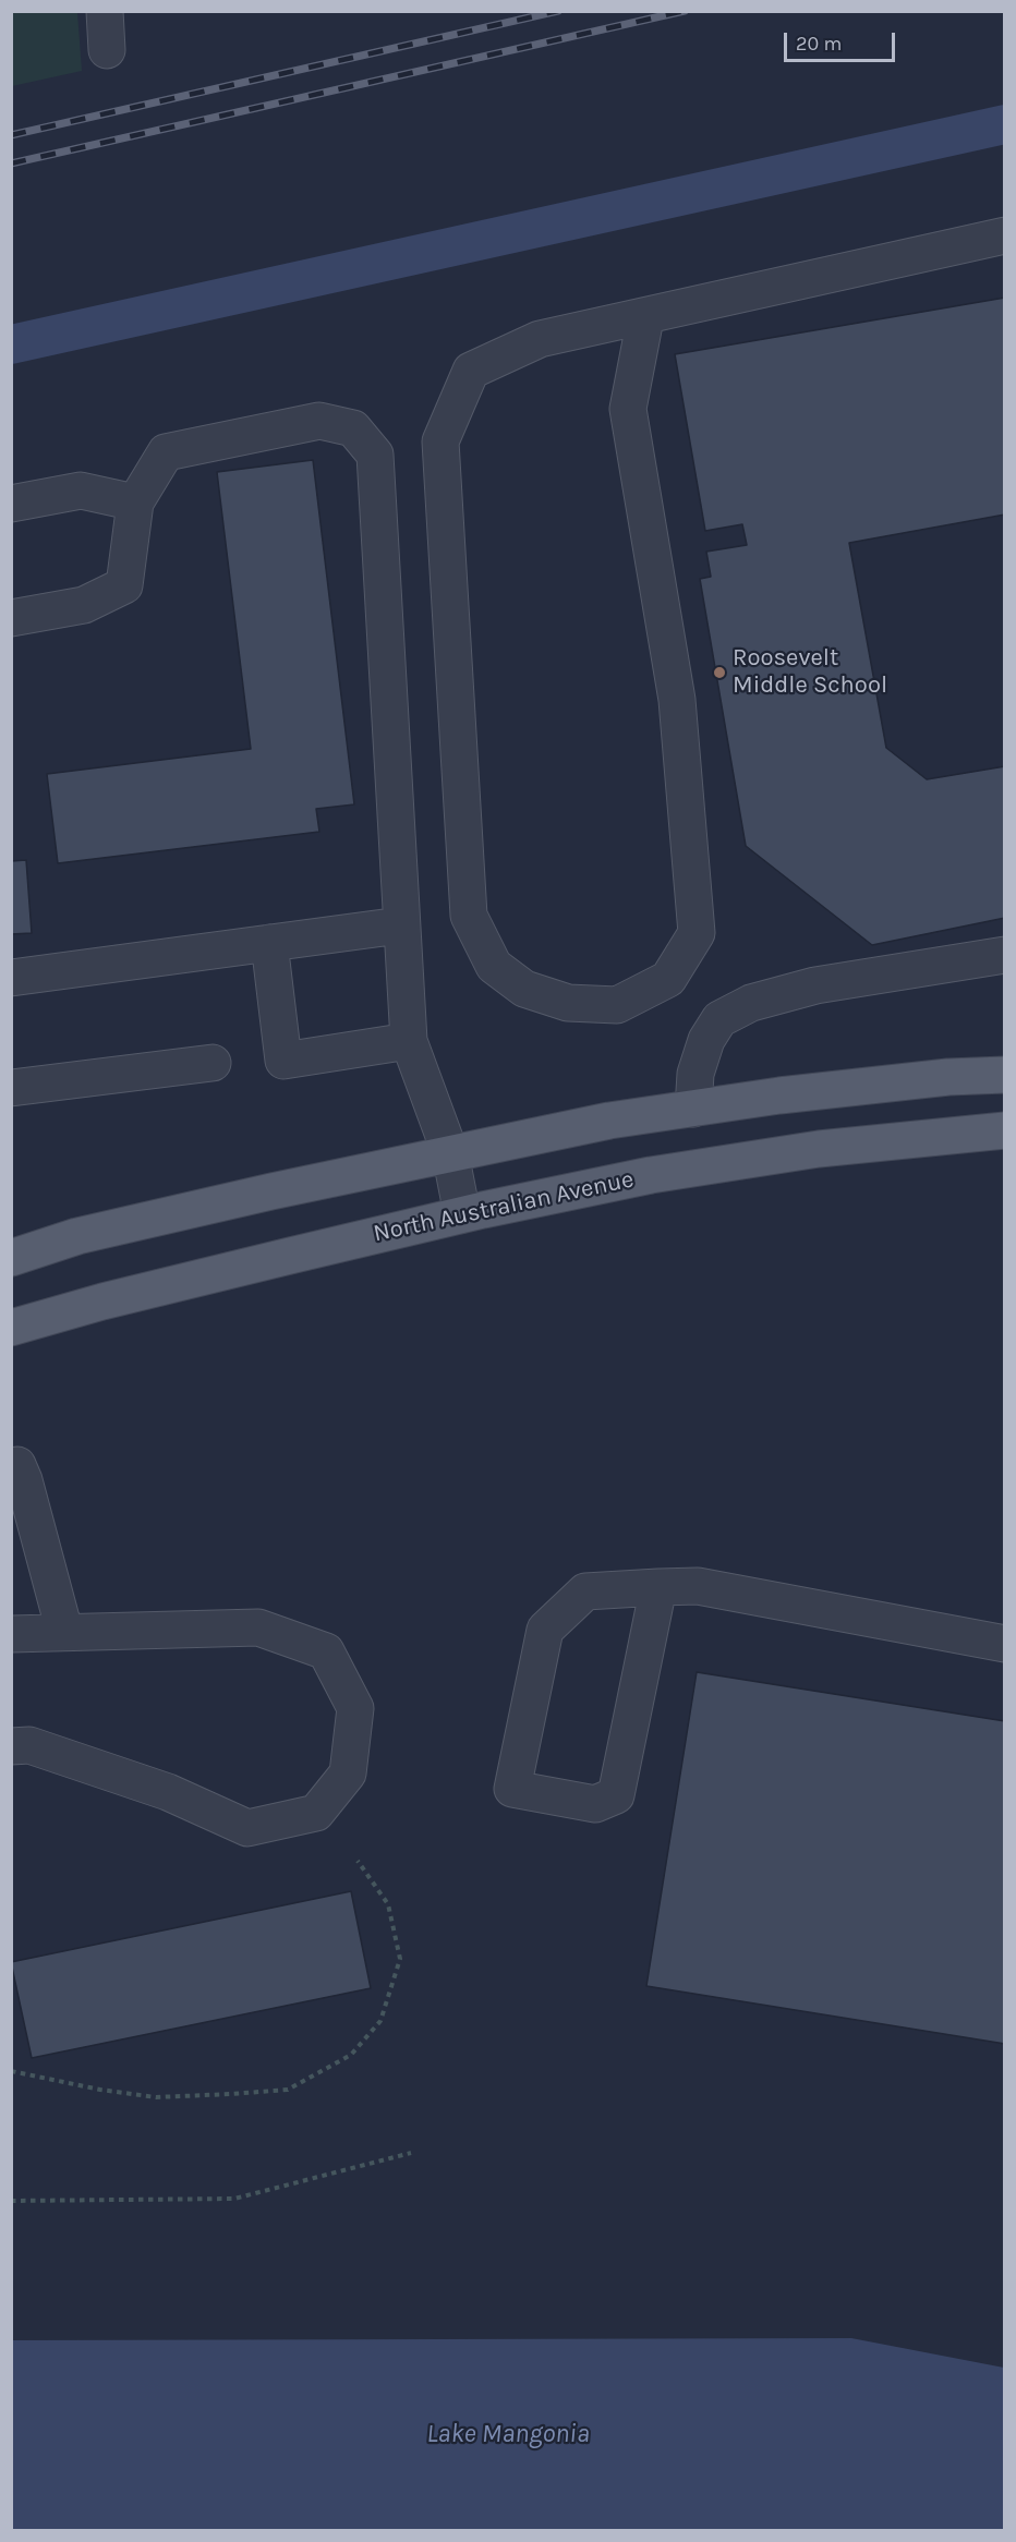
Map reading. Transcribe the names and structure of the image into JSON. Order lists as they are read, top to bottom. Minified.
{"streets":{"main road":["North Australian Avenue"]},"water":["Lake Mangonia"],"places":["Roosevelt Middle School"],"scale_bar":"20 m"}
